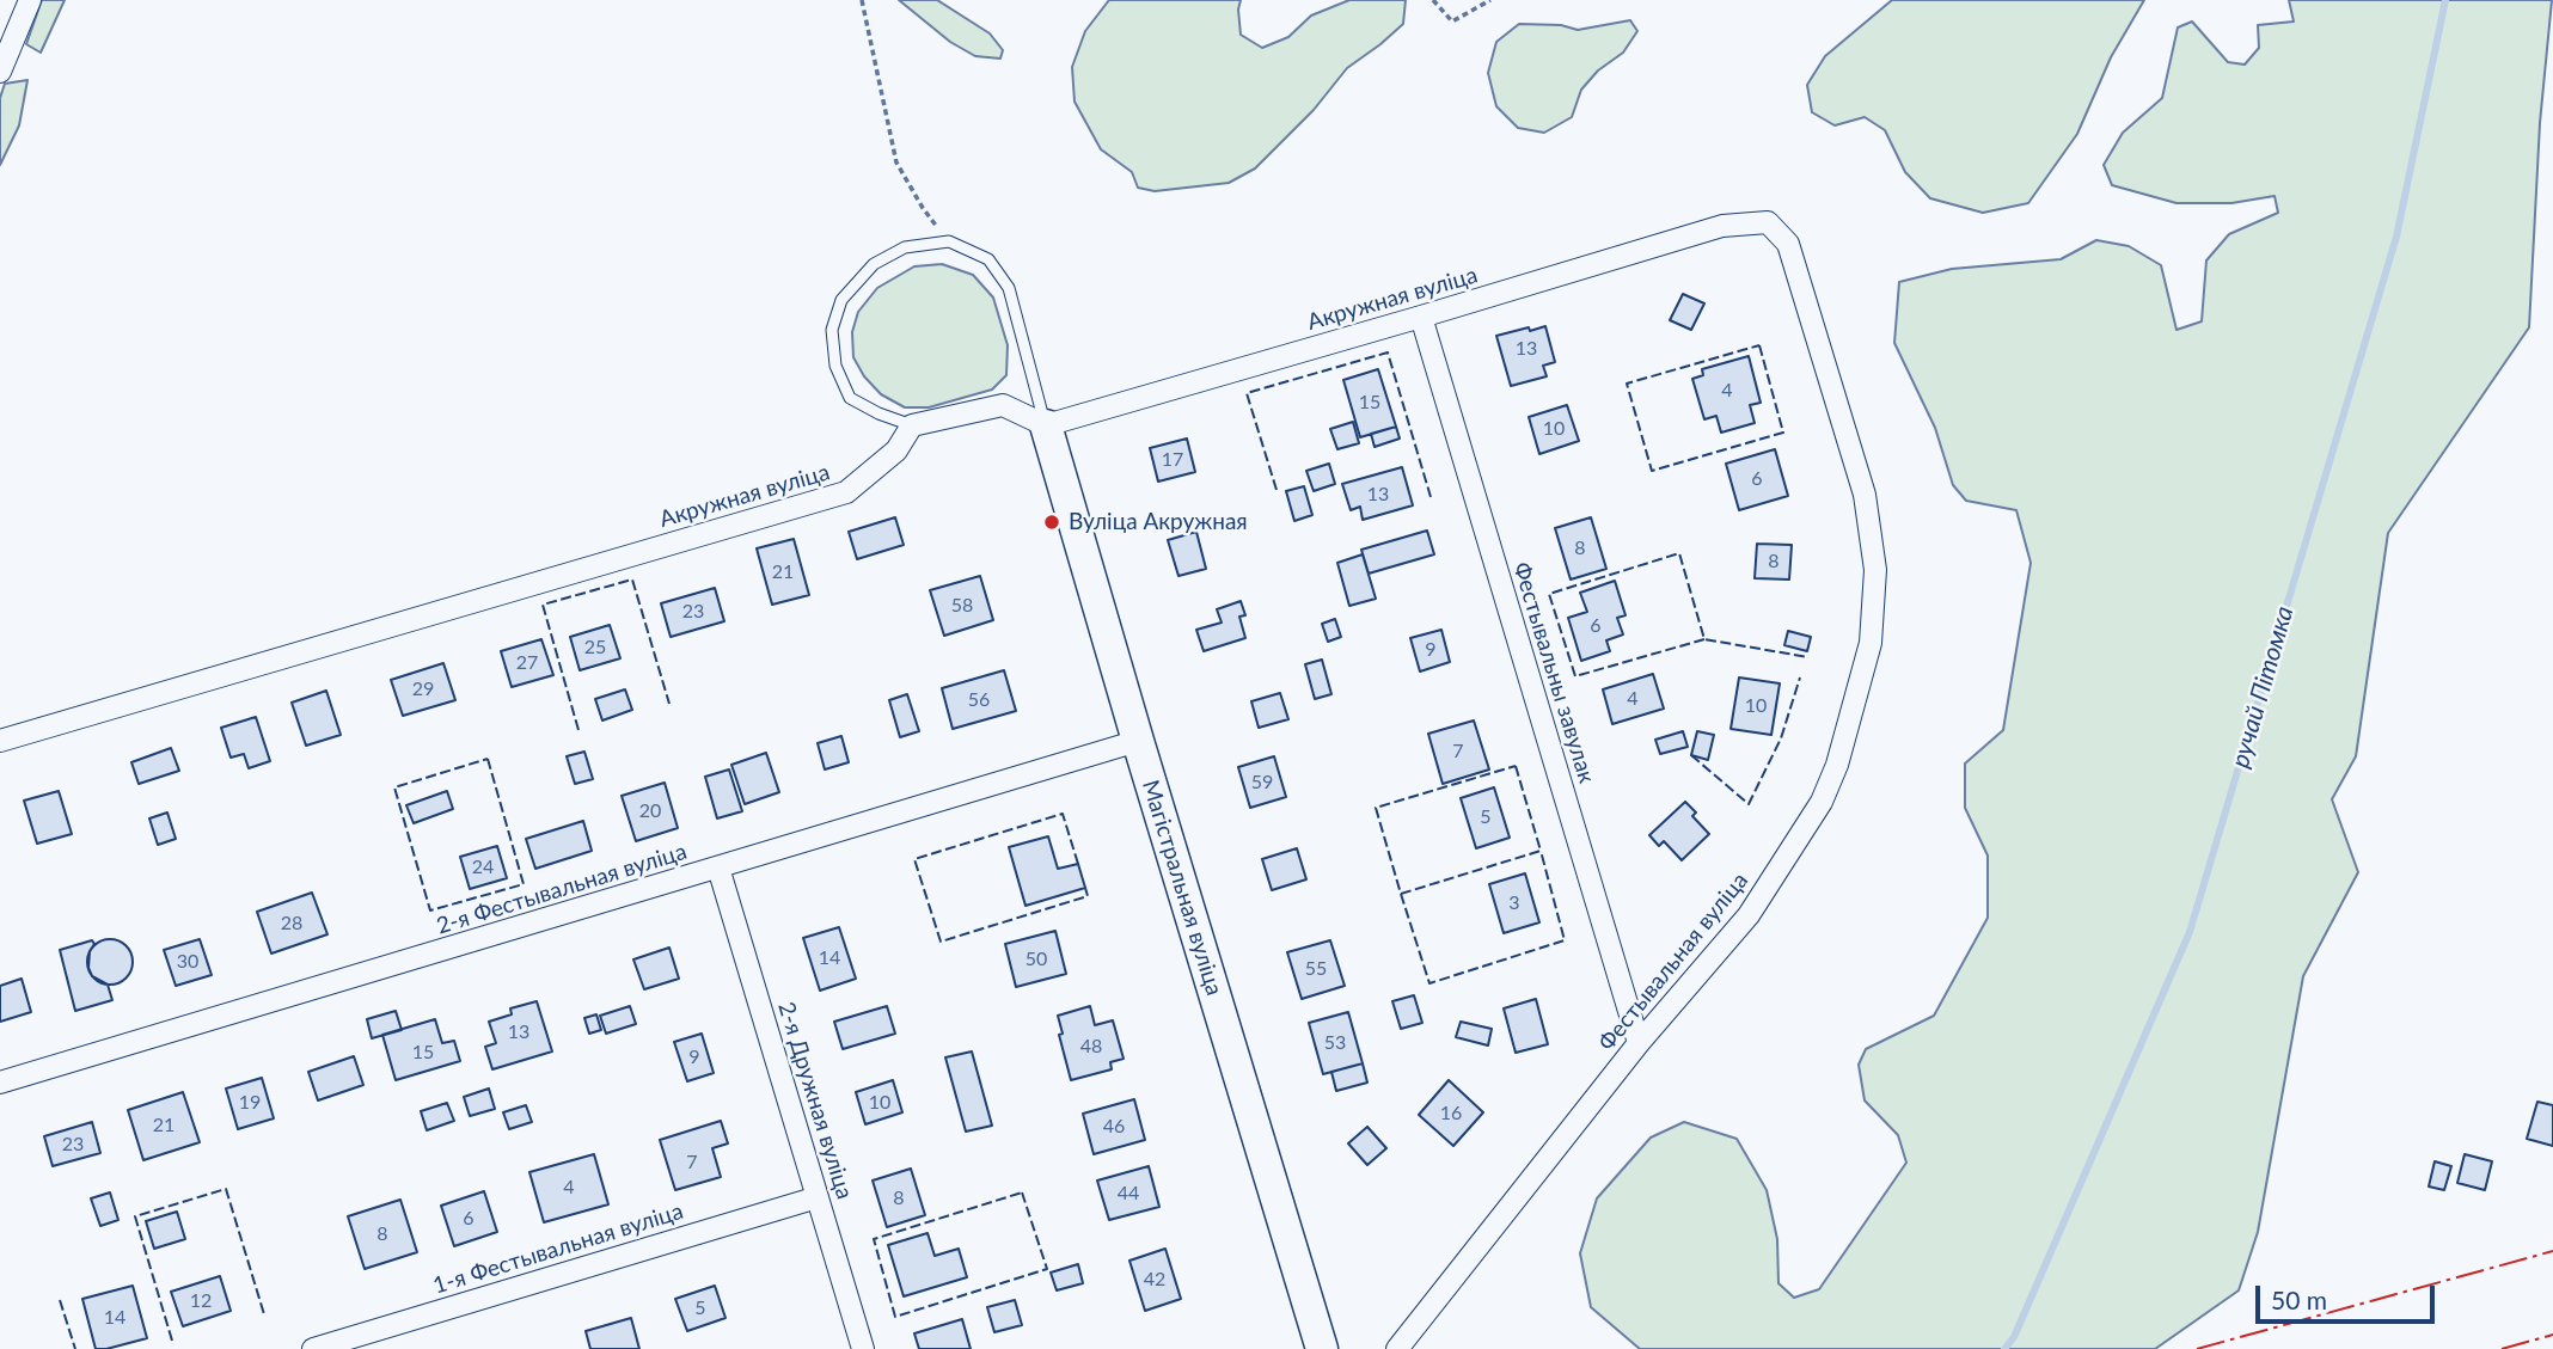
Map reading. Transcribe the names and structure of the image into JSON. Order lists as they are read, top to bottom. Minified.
{"streets":{"street":["Акружная вуліца","Фестывальны завулак","Магістральная вуліца","2-я Фестывальная вуліца","Фестывальная вуліца","2-я Дружная вуліца","1-я Фестывальная вуліца"]},"crossings":[["Акружная вуліца","Фестывальны завулак"],["Акружная вуліца","Магістральная вуліца"],["Акружная вуліца","Фестывальная вуліца"],["Фестывальны завулак","Фестывальная вуліца"],["Магістральная вуліца","2-я Фестывальная вуліца"],["2-я Фестывальная вуліца","2-я Дружная вуліца"],["2-я Дружная вуліца","1-я Фестывальная вуліца"]],"water":["ручай Пітомка"],"places":["Вуліца Акружная"],"house_numbers":["13","4","15","10","17","6","13","8","8","21","58","23","6","25","9","27","29","4","56","10","7","59","20","5","24","3","28","14","50","30","55","13","53","48","15","9","19","10","16","21","46","23","7","4","44","8","6","8","42","12","5","14"],"scale_bar":"50 m"}
